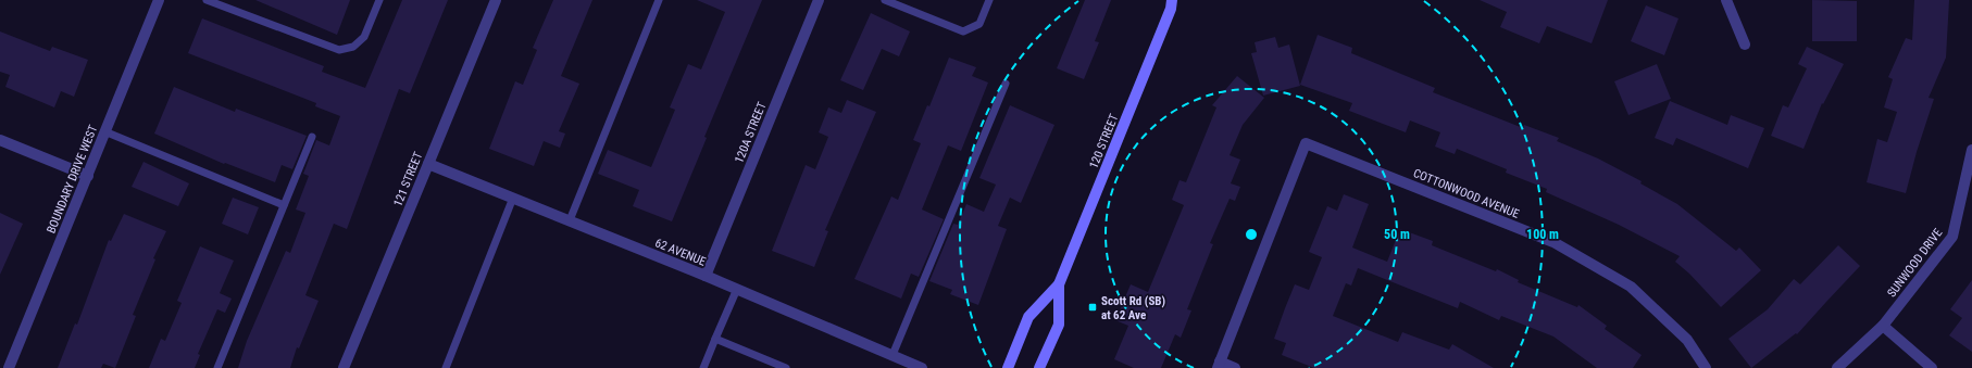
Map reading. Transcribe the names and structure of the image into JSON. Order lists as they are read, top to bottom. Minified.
{"streets":{"main road":["120 STREET"],"street":["120A STREET","BOUNDARY DRIVE WEST","121 STREET","COTTONWOOD AVENUE","62 AVENUE","SUNWOOD DRIVE"]},"crossings":[["120A STREET","62 AVENUE"],["121 STREET","62 AVENUE"]],"places":{"transit":["Scott Rd (SB) at 62 Ave"]},"rings":["50 m","100 m"]}
